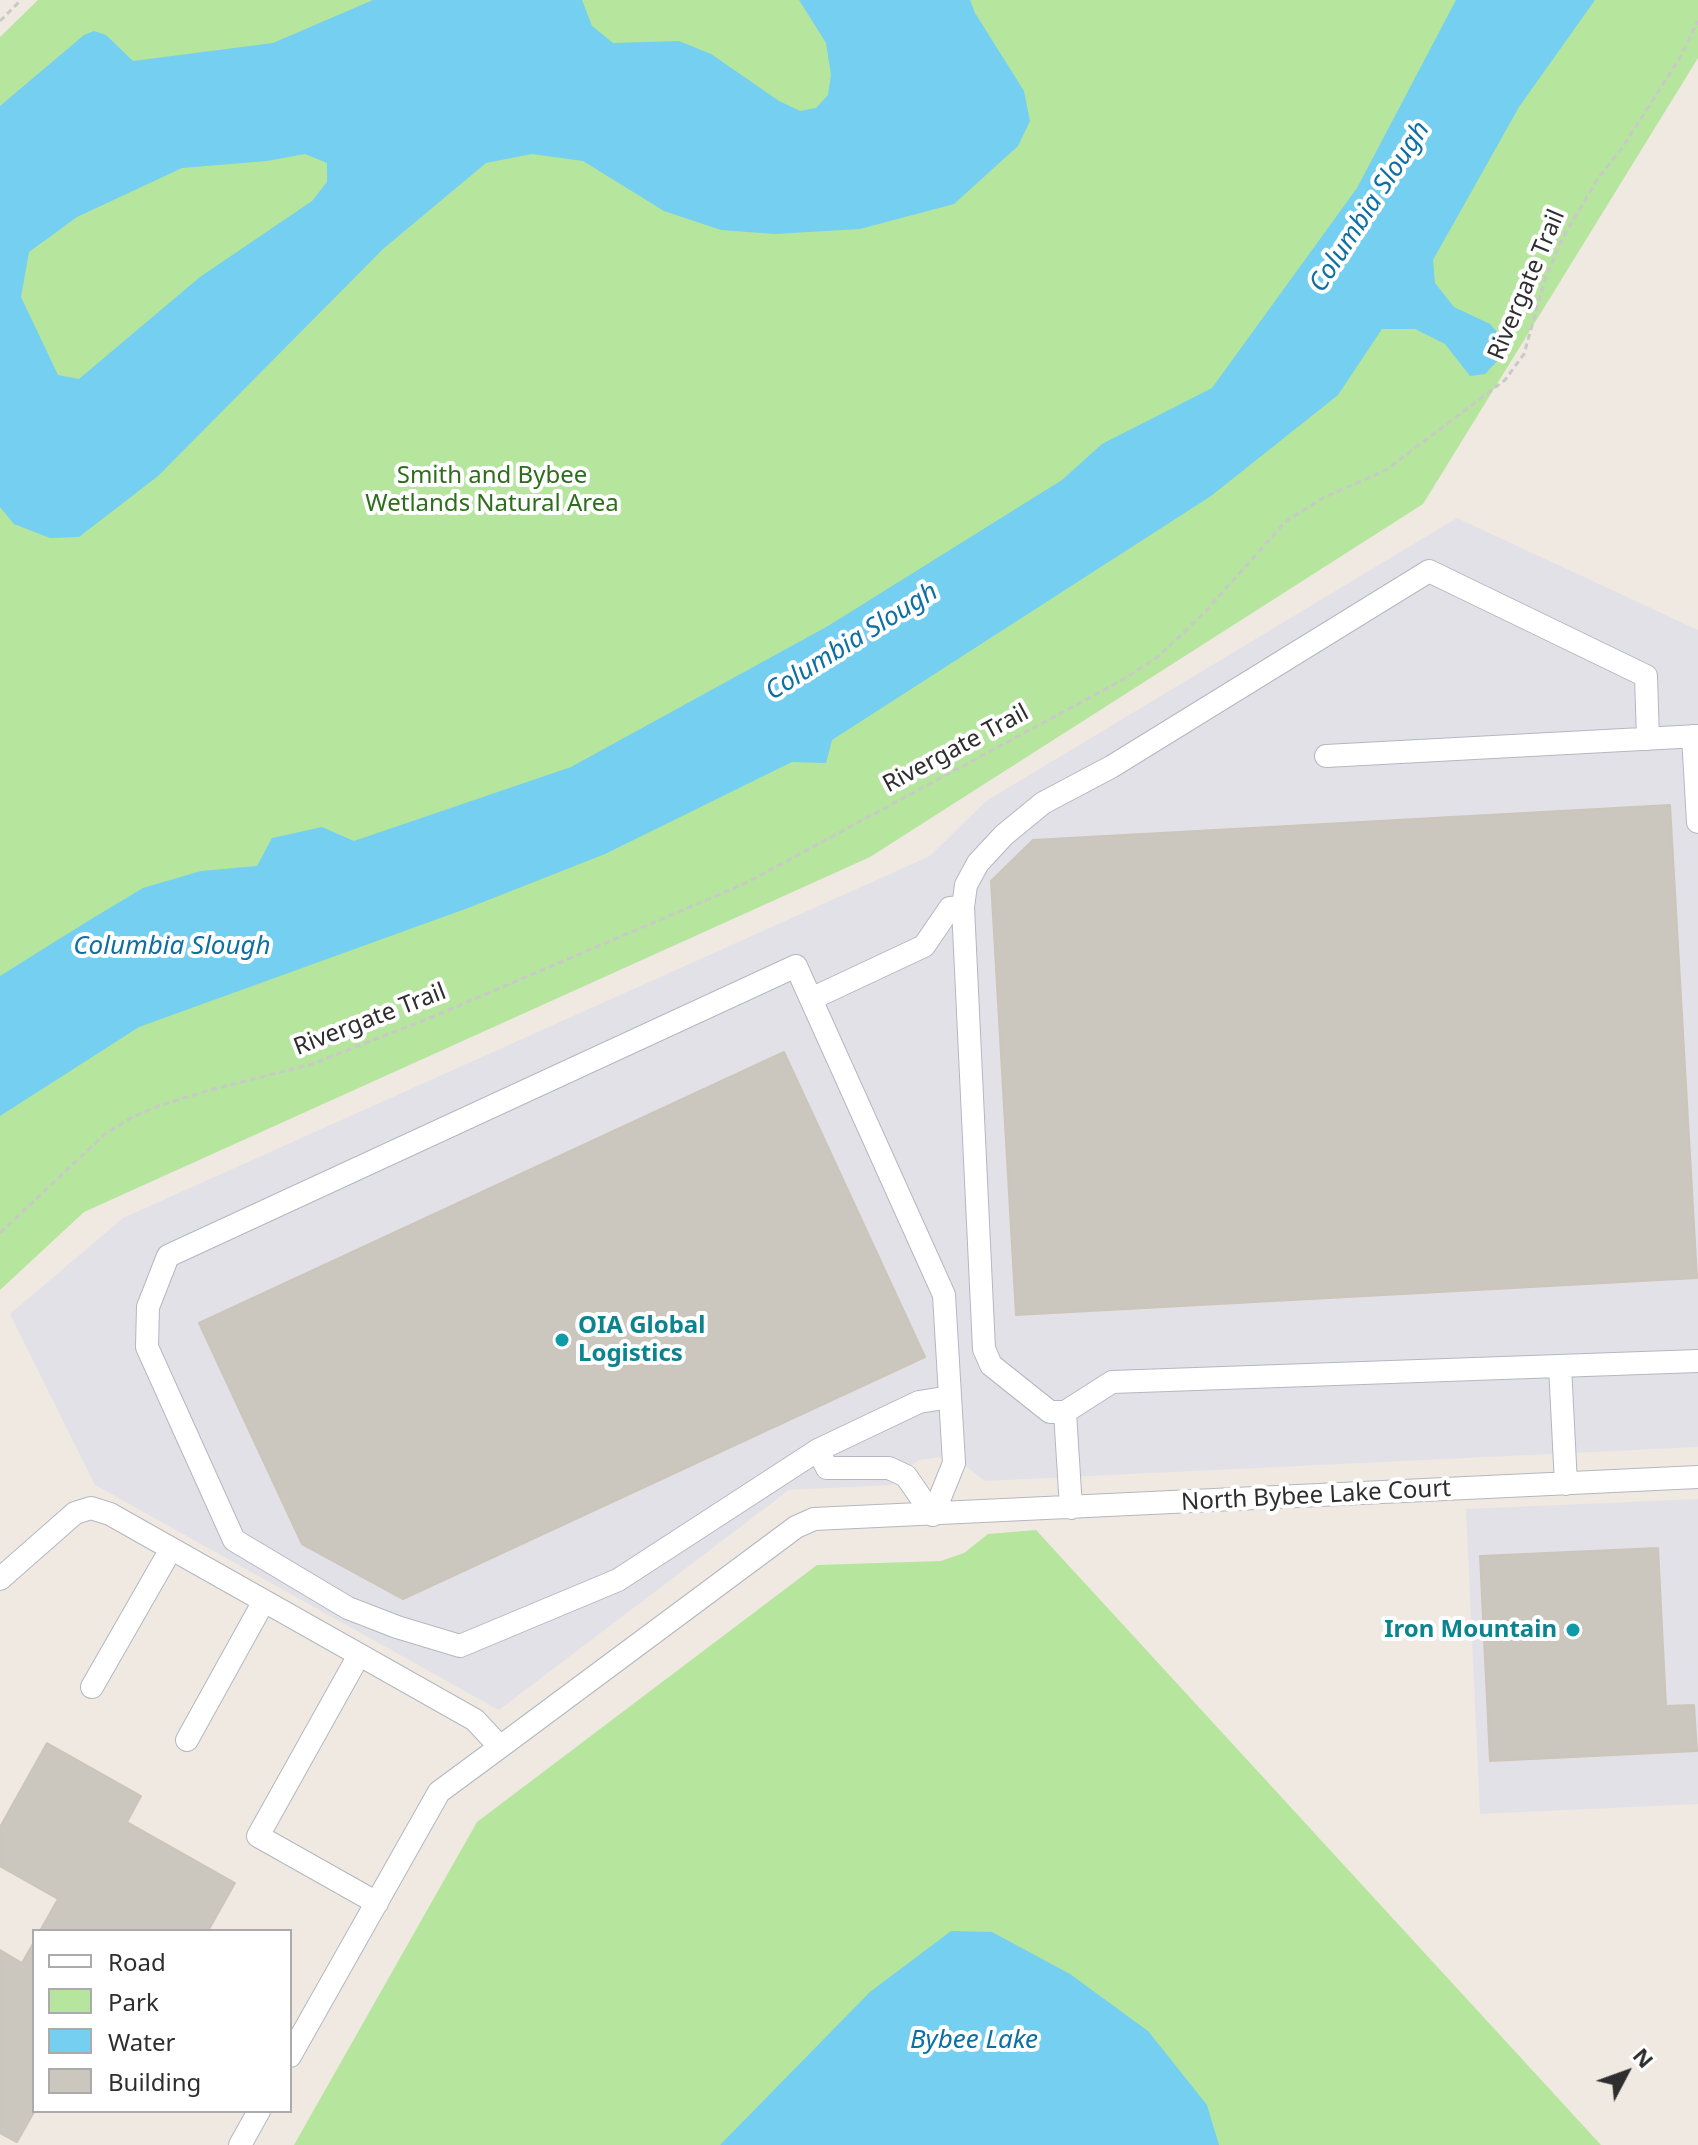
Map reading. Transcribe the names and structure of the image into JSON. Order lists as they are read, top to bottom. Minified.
{"streets":{"street":["North Bybee Lake Court"],"path":["Rivergate Trail"]},"water":["Columbia Slough","Bybee Lake"],"parks":["Smith and Bybee Wetlands Natural Area"],"places":["OIA Global Logistics","Iron Mountain"],"legend":["Road","Park","Water","Building"],"north":"top right"}
